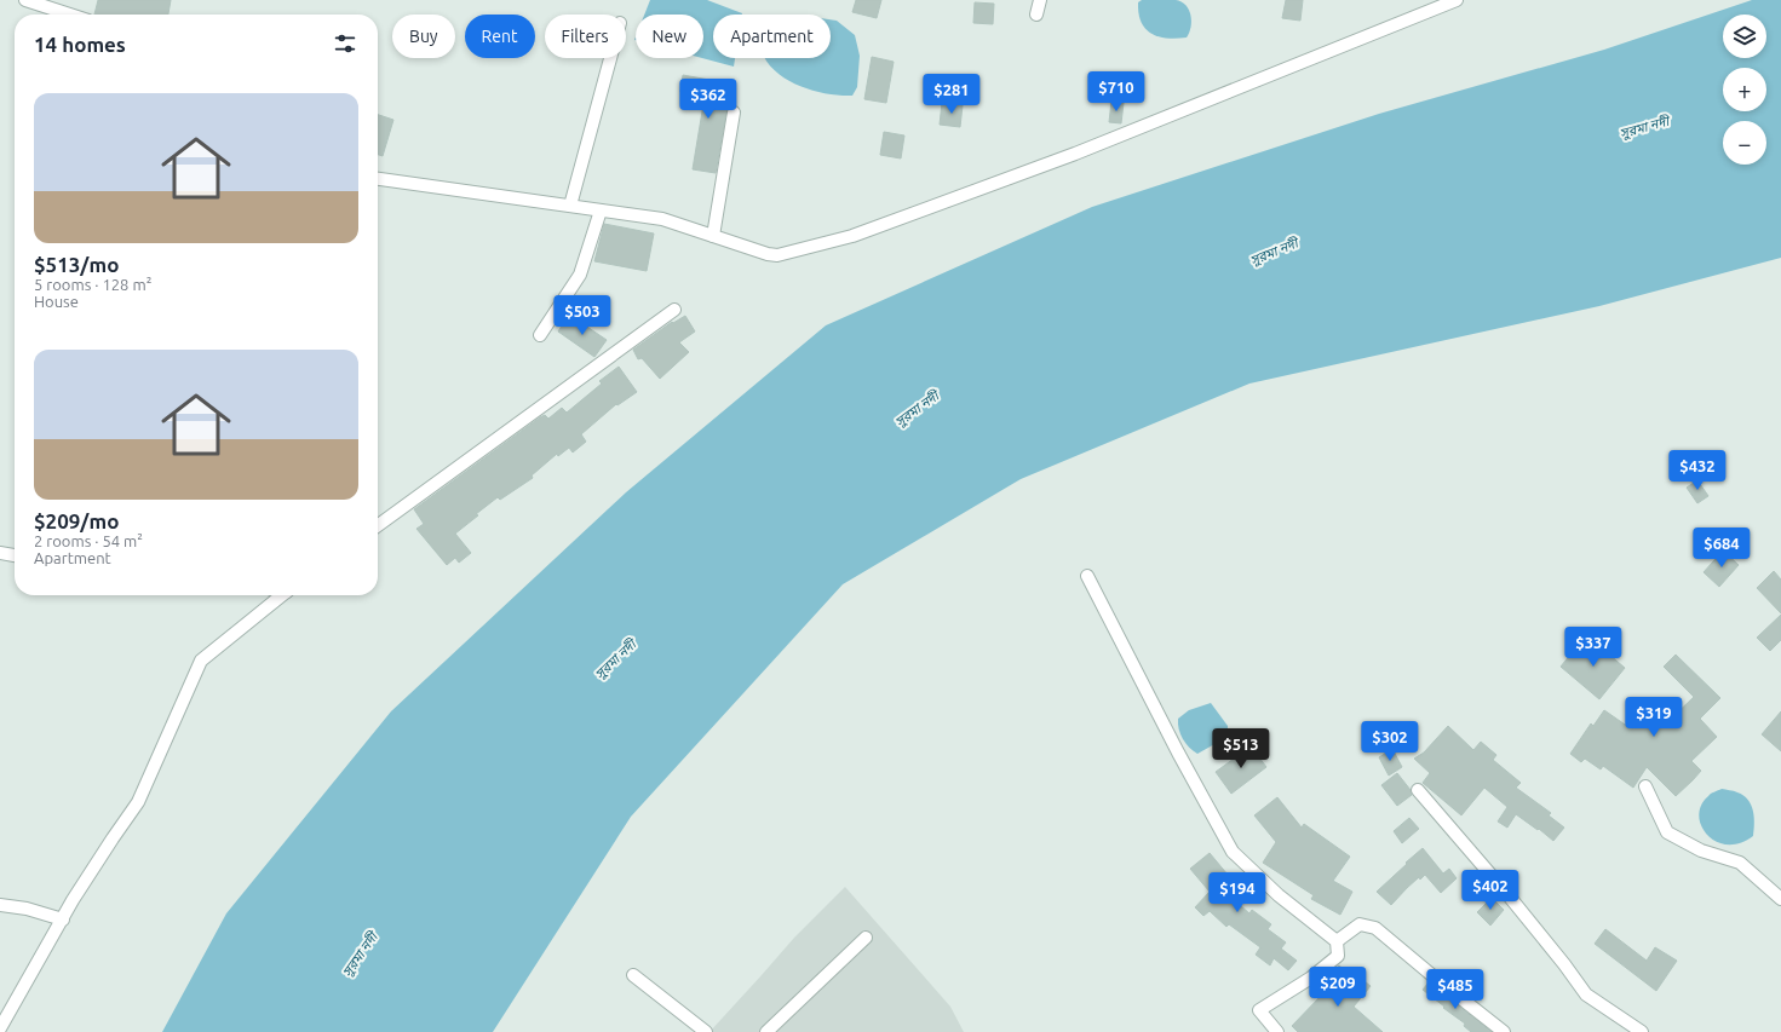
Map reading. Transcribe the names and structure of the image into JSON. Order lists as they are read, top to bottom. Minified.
{"water":["সুরমা নদী"],"page":{"map_buttons":["+","−"],"chip":["Buy","Rent","Filters","New","Apartment"],"heading":"14 homes","price":["$710","$281","$362","$503","$432","$684","$337","$319","$302","$513","$402","$194","$209","$485"],"list":[{"name":"$513/mo","note":"5 rooms · 128 m² · House"},{"name":"$209/mo","note":"2 rooms · 54 m² · Apartment"}]}}
